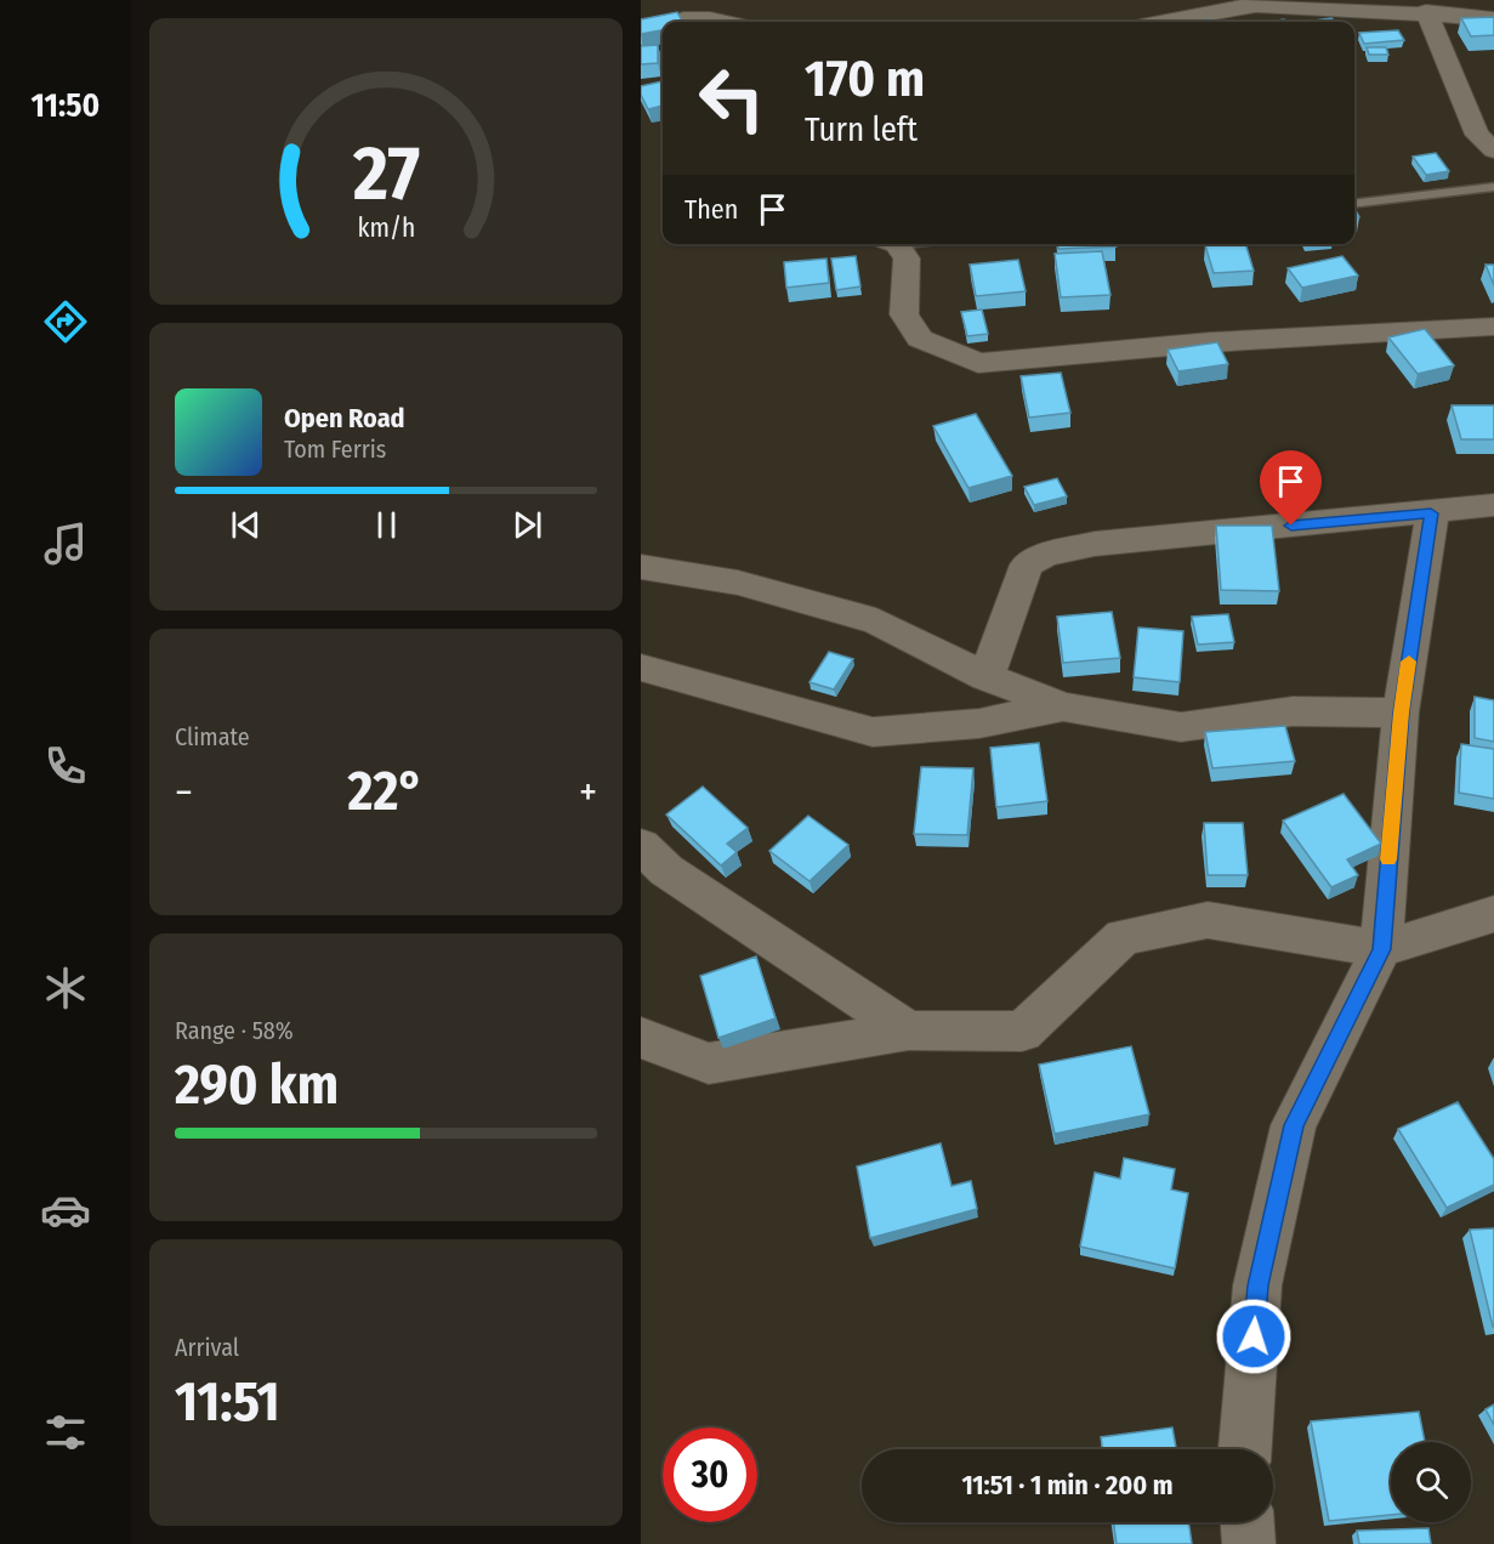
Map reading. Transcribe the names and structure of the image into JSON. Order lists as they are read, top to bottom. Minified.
{"page":{"tabs":"11:50","turn":["170 m","Turn left"],"then":"Then","song":["Open Road","Tom Ferris"],"tile":["Climate",["Range · 58%","290 km"],["Arrival","11:51"]],"heat":["−","22°","+"],"limit":"30","trip":"11:51 · 1 min · 200 m","gauge":["27","km/h"]}}
